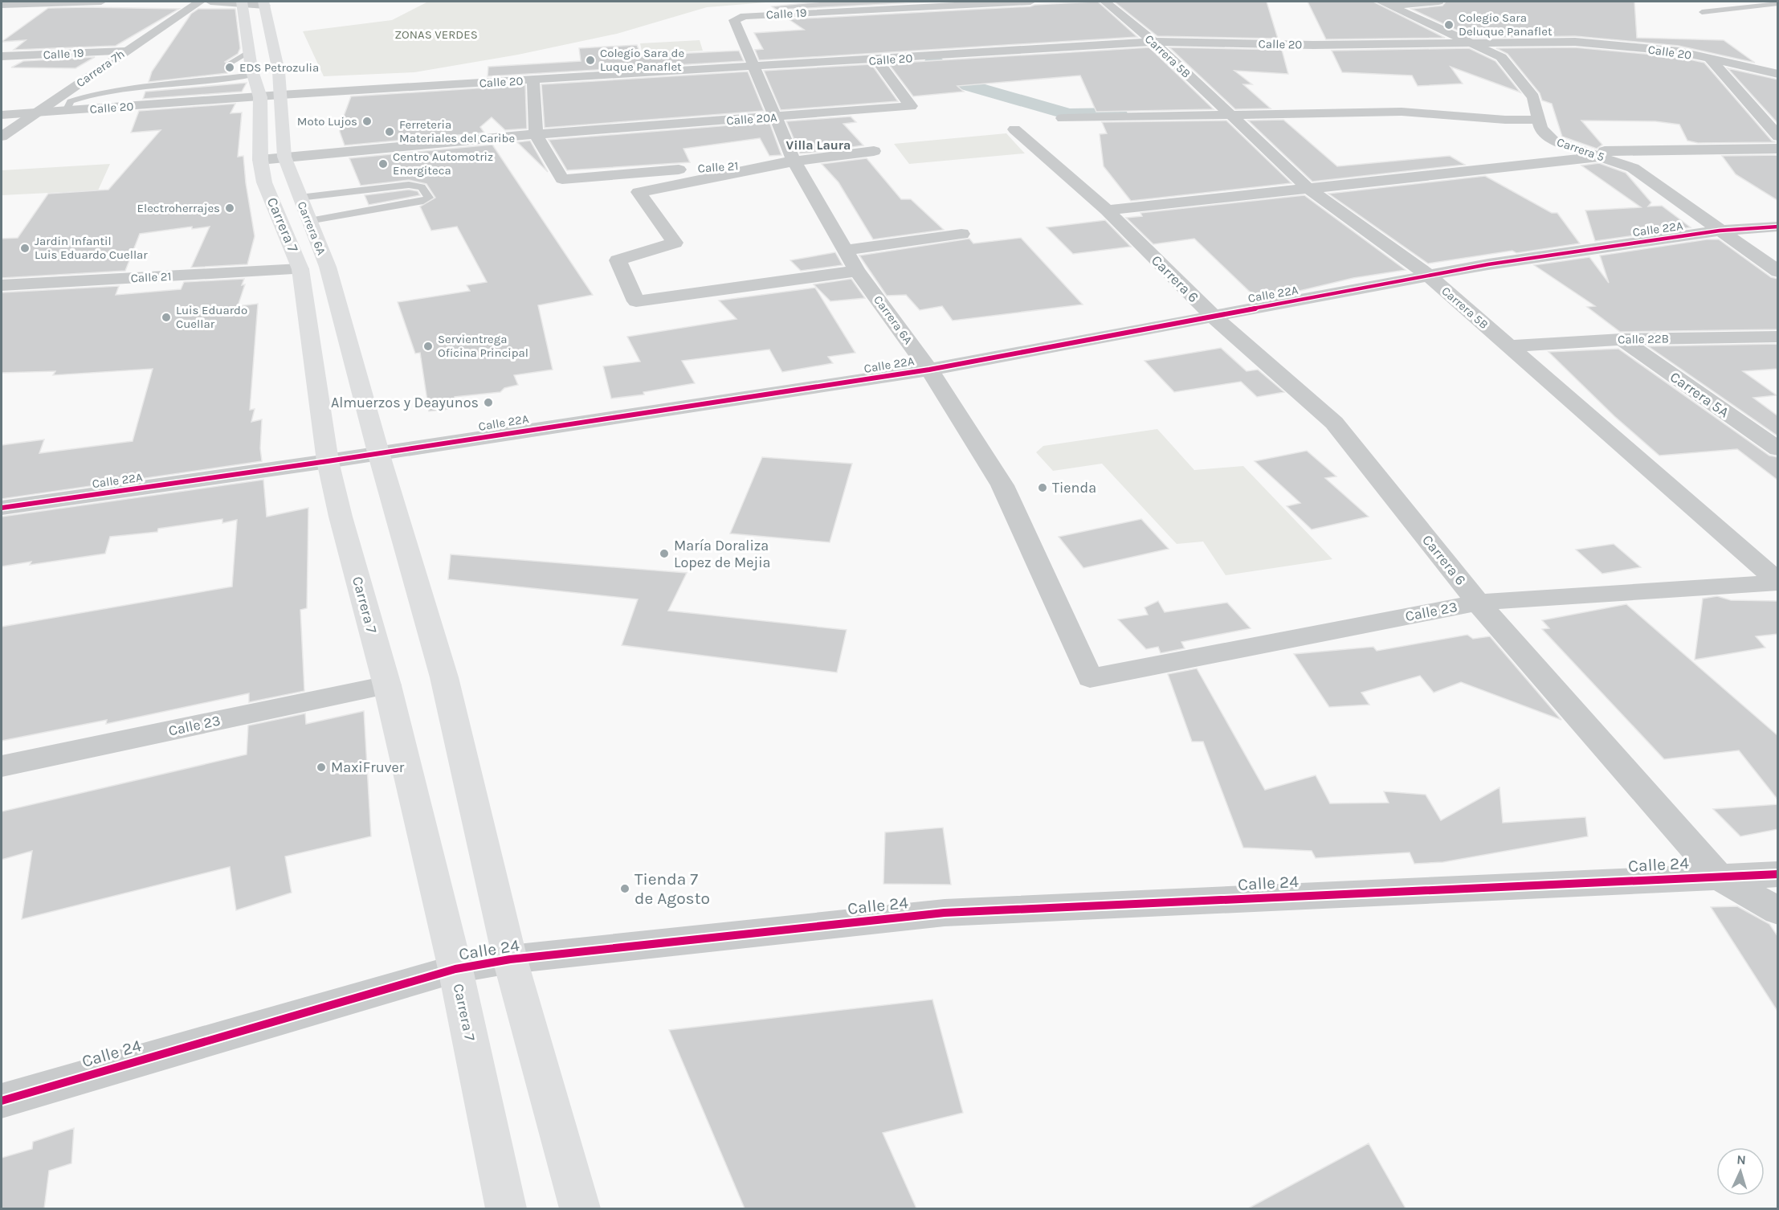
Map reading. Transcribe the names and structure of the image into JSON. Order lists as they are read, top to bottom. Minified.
{"streets":{"main road":["Carrera 7","Carrera 6A"],"street":["Calle 19","Calle 20","Carrera 5B","Carrera 7h","Calle 20A","Carrera 5","Calle 21","Calle 22A","Carrera 6","Calle 22B","Carrera 5A","Calle 23","Calle 24"]},"crossings":[["Calle 19","Carrera 7h"],["Calle 19","Carrera 6A"],["Calle 20","Carrera 5B"],["Calle 20","Carrera 7h"],["Calle 20","Calle 20A"],["Calle 20","Carrera 5"],["Calle 20","Carrera 7"],["Calle 20","Carrera 6A"],["Carrera 5B","Calle 22A"],["Carrera 5B","Calle 22B"],["Carrera 5B","Calle 23"],["Calle 20A","Calle 21"],["Calle 20A","Carrera 7"],["Calle 20A","Carrera 6A"],["Carrera 5","Calle 22A"],["Calle 21","Carrera 7"],["Calle 21","Carrera 6A"],["Carrera 7","Carrera 6A"],["Carrera 7","Calle 22A"],["Carrera 7","Calle 23"],["Carrera 7","Calle 24"],["Carrera 6A","Calle 22A"],["Carrera 6A","Calle 23"],["Calle 22A","Carrera 6"],["Carrera 6","Calle 23"],["Carrera 6","Calle 24"],["Calle 22B","Carrera 5A"]],"districts":["Villa Laura"],"parks":["ZONAS VERDES"],"places":["Colegio Sara Deluque Panaflet","Colegio Sara de Luque Panaflet","EDS Petrozulia","Moto Lujos","Ferreteria Materiales del Caribe","Centro Automotriz Energiteca","Electroherrajes","Jardin Infantil Luis Eduardo Cuellar","Luis Eduardo Cuellar","Servientrega Oficina Principal","Almuerzos y Deayunos","Tienda","María Doraliza Lopez de Mejia","MaxiFruver","Tienda 7 de Agosto"],"north":"top"}
